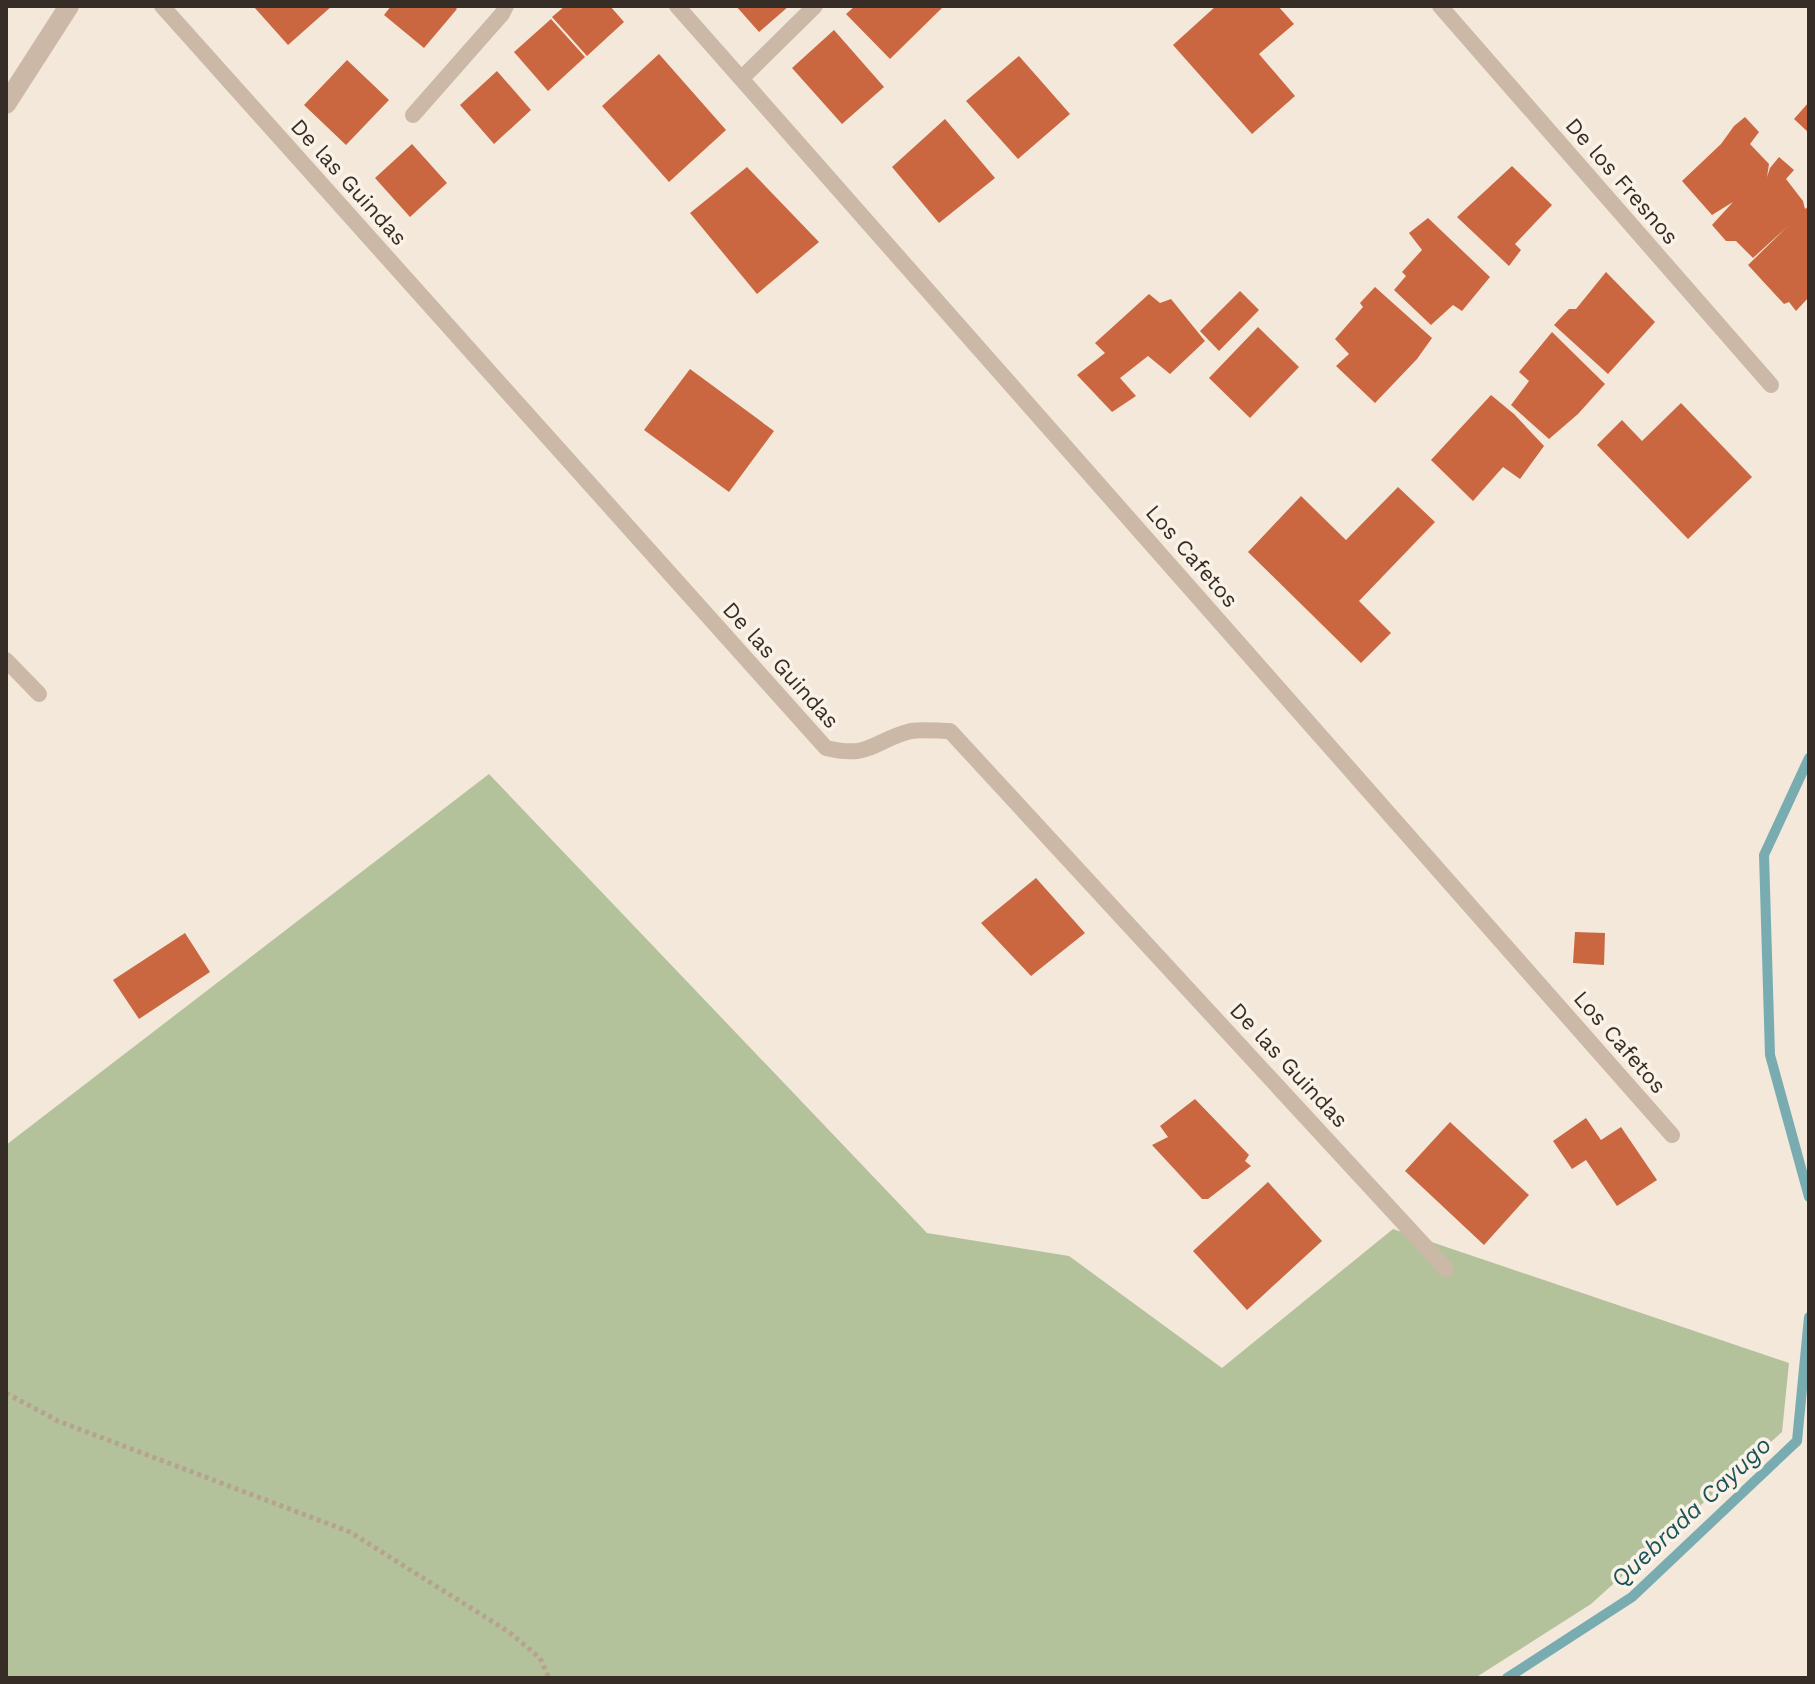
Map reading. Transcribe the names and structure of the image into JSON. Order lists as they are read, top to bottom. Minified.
{"streets":{"lane":["De los Fresnos","De las Guindas","Los Cafetos"]},"water":["Quebrada Cayugo"]}
